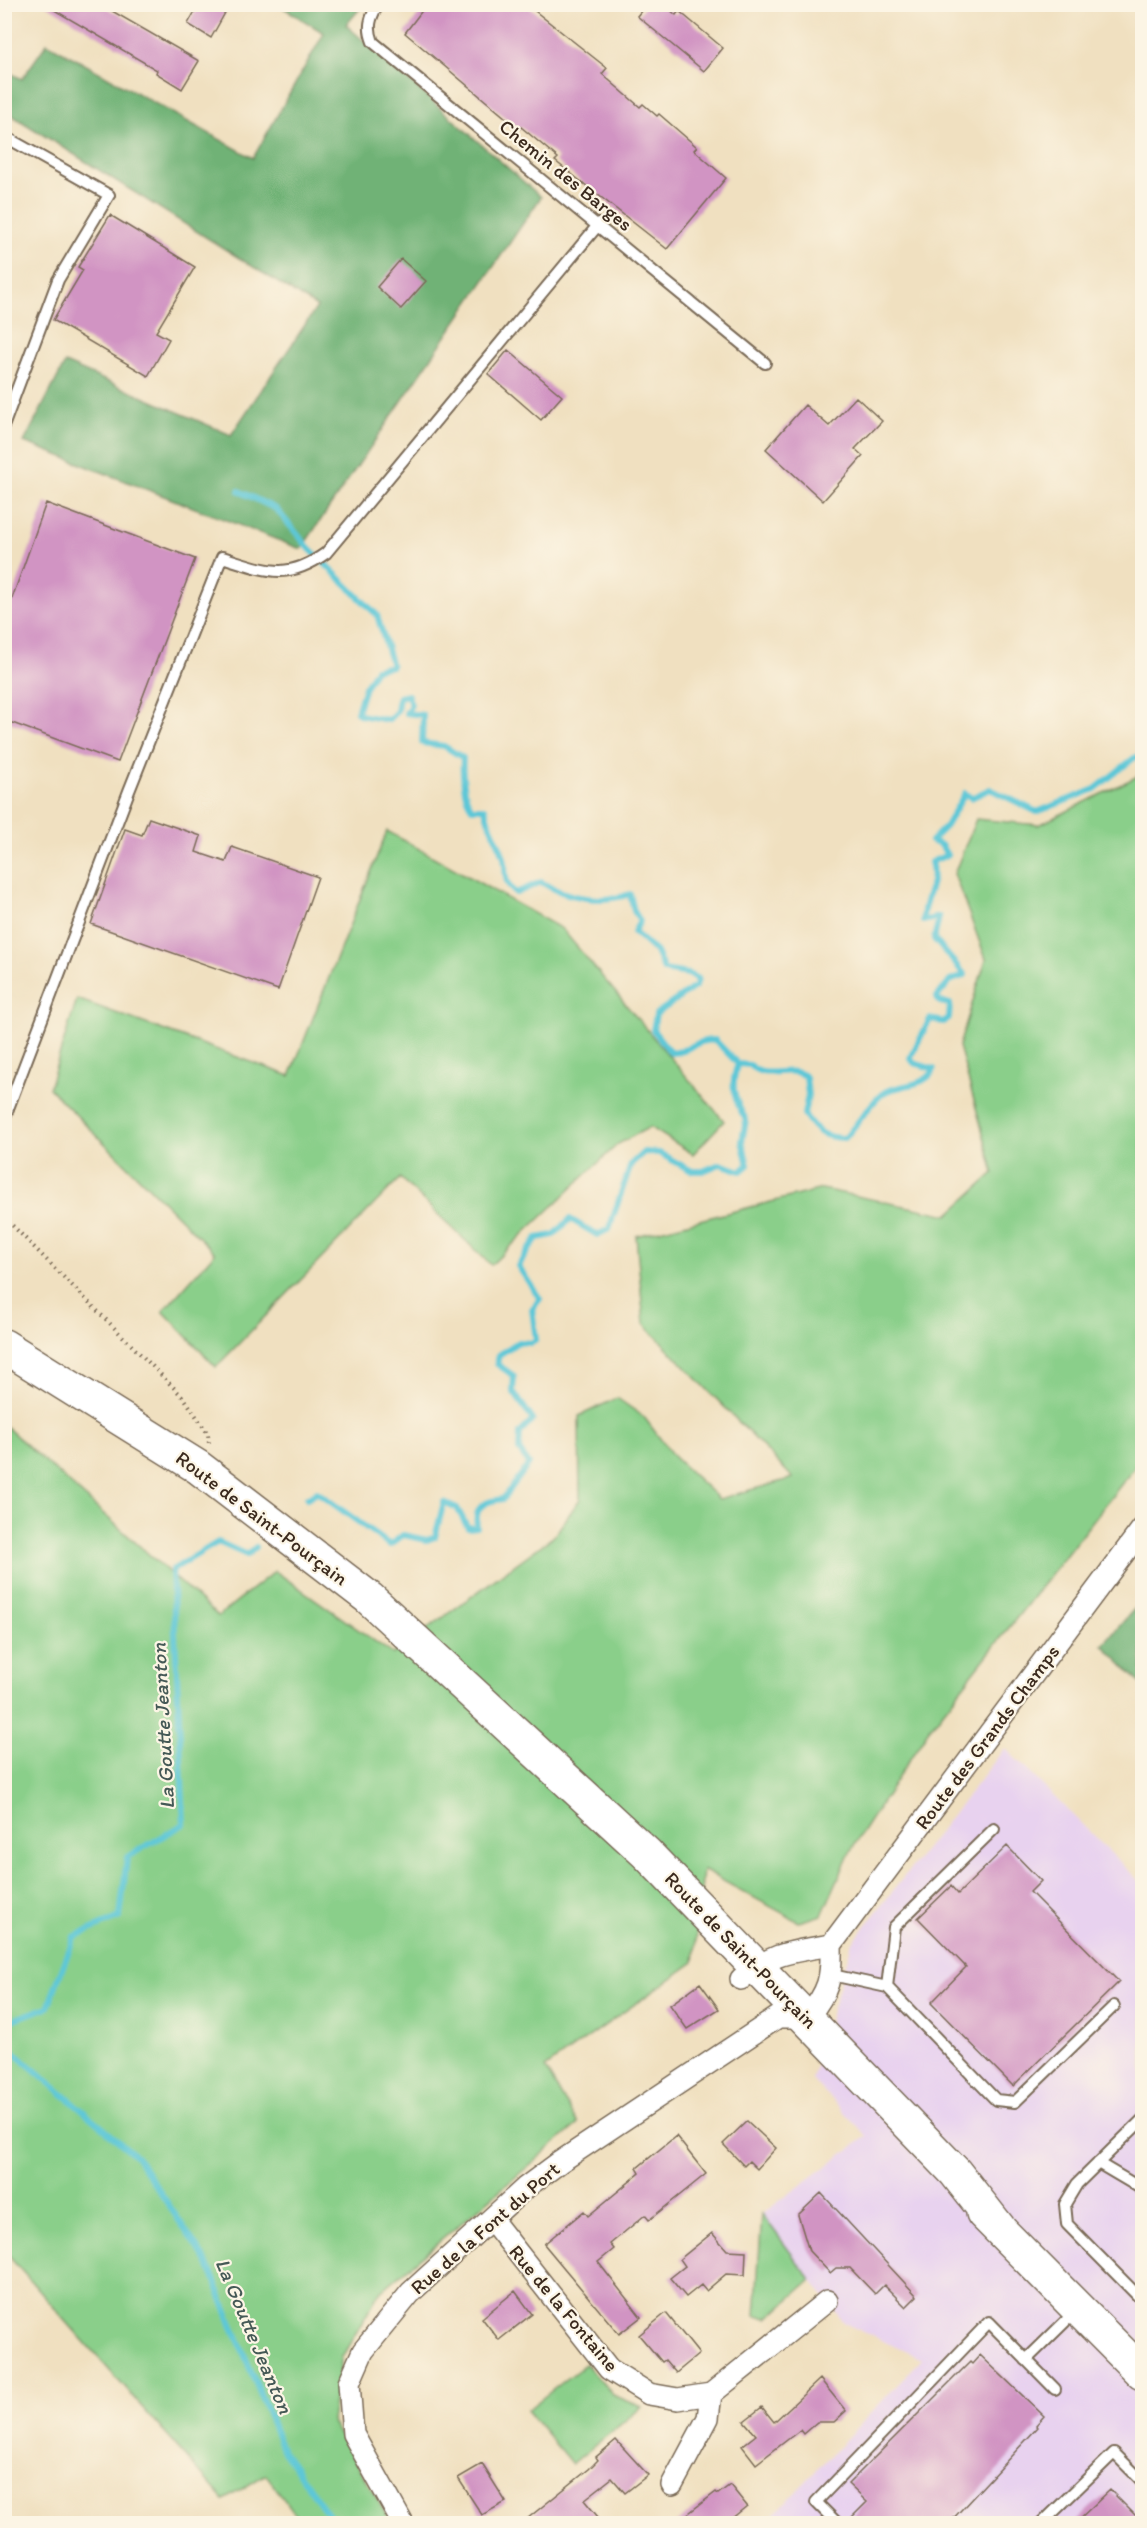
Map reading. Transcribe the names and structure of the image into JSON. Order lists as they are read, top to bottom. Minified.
{"streets":{"main road":["Route de Saint-Pourçain"],"street":["Route des Grands Champs","Rue de la Font du Port","Rue de la Fontaine"],"lane":["Chemin des Barges"]},"crossings":[["Route de Saint-Pourçain","Rue de la Font du Port"],["Rue de la Font du Port","Rue de la Fontaine"]],"water":["La Goutte Jeanton"]}
